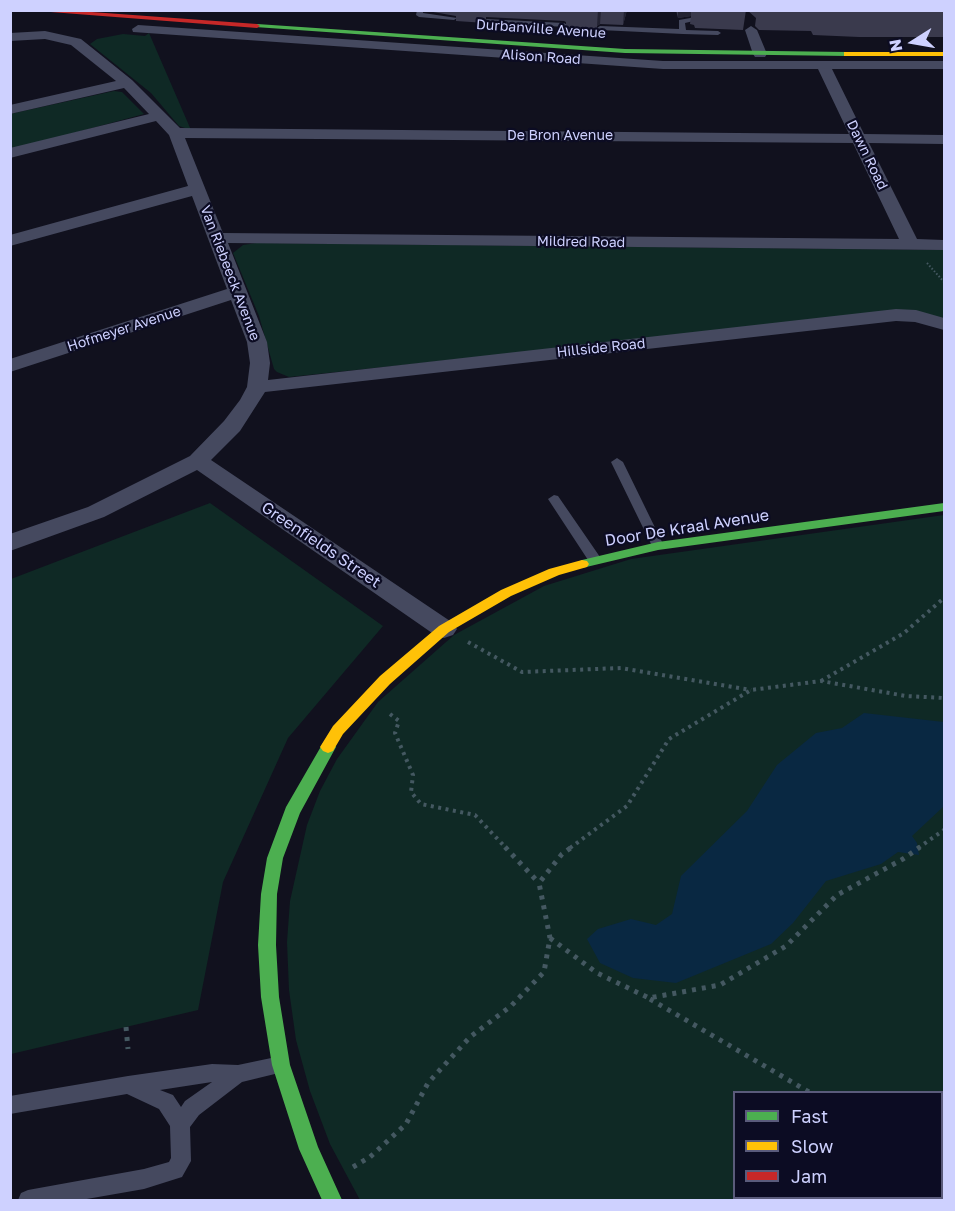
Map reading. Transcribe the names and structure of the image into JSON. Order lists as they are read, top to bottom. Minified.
{"streets":{"main road":["Durbanville Avenue","Door De Kraal Avenue"],"street":["Alison Road","De Bron Avenue","Dawn Road","Mildred Road","Van Riebeeck Avenue","Hofmeyer Avenue","Hillside Road","Greenfields Street"]},"crossings":[["Alison Road","Dawn Road"],["De Bron Avenue","Dawn Road"],["De Bron Avenue","Van Riebeeck Avenue"],["Dawn Road","Mildred Road"],["Mildred Road","Van Riebeeck Avenue"],["Van Riebeeck Avenue","Hofmeyer Avenue"],["Van Riebeeck Avenue","Hillside Road"],["Van Riebeeck Avenue","Greenfields Street"],["Door De Kraal Avenue","Greenfields Street"]],"legend":["Fast","Slow","Jam"],"north":"left"}
